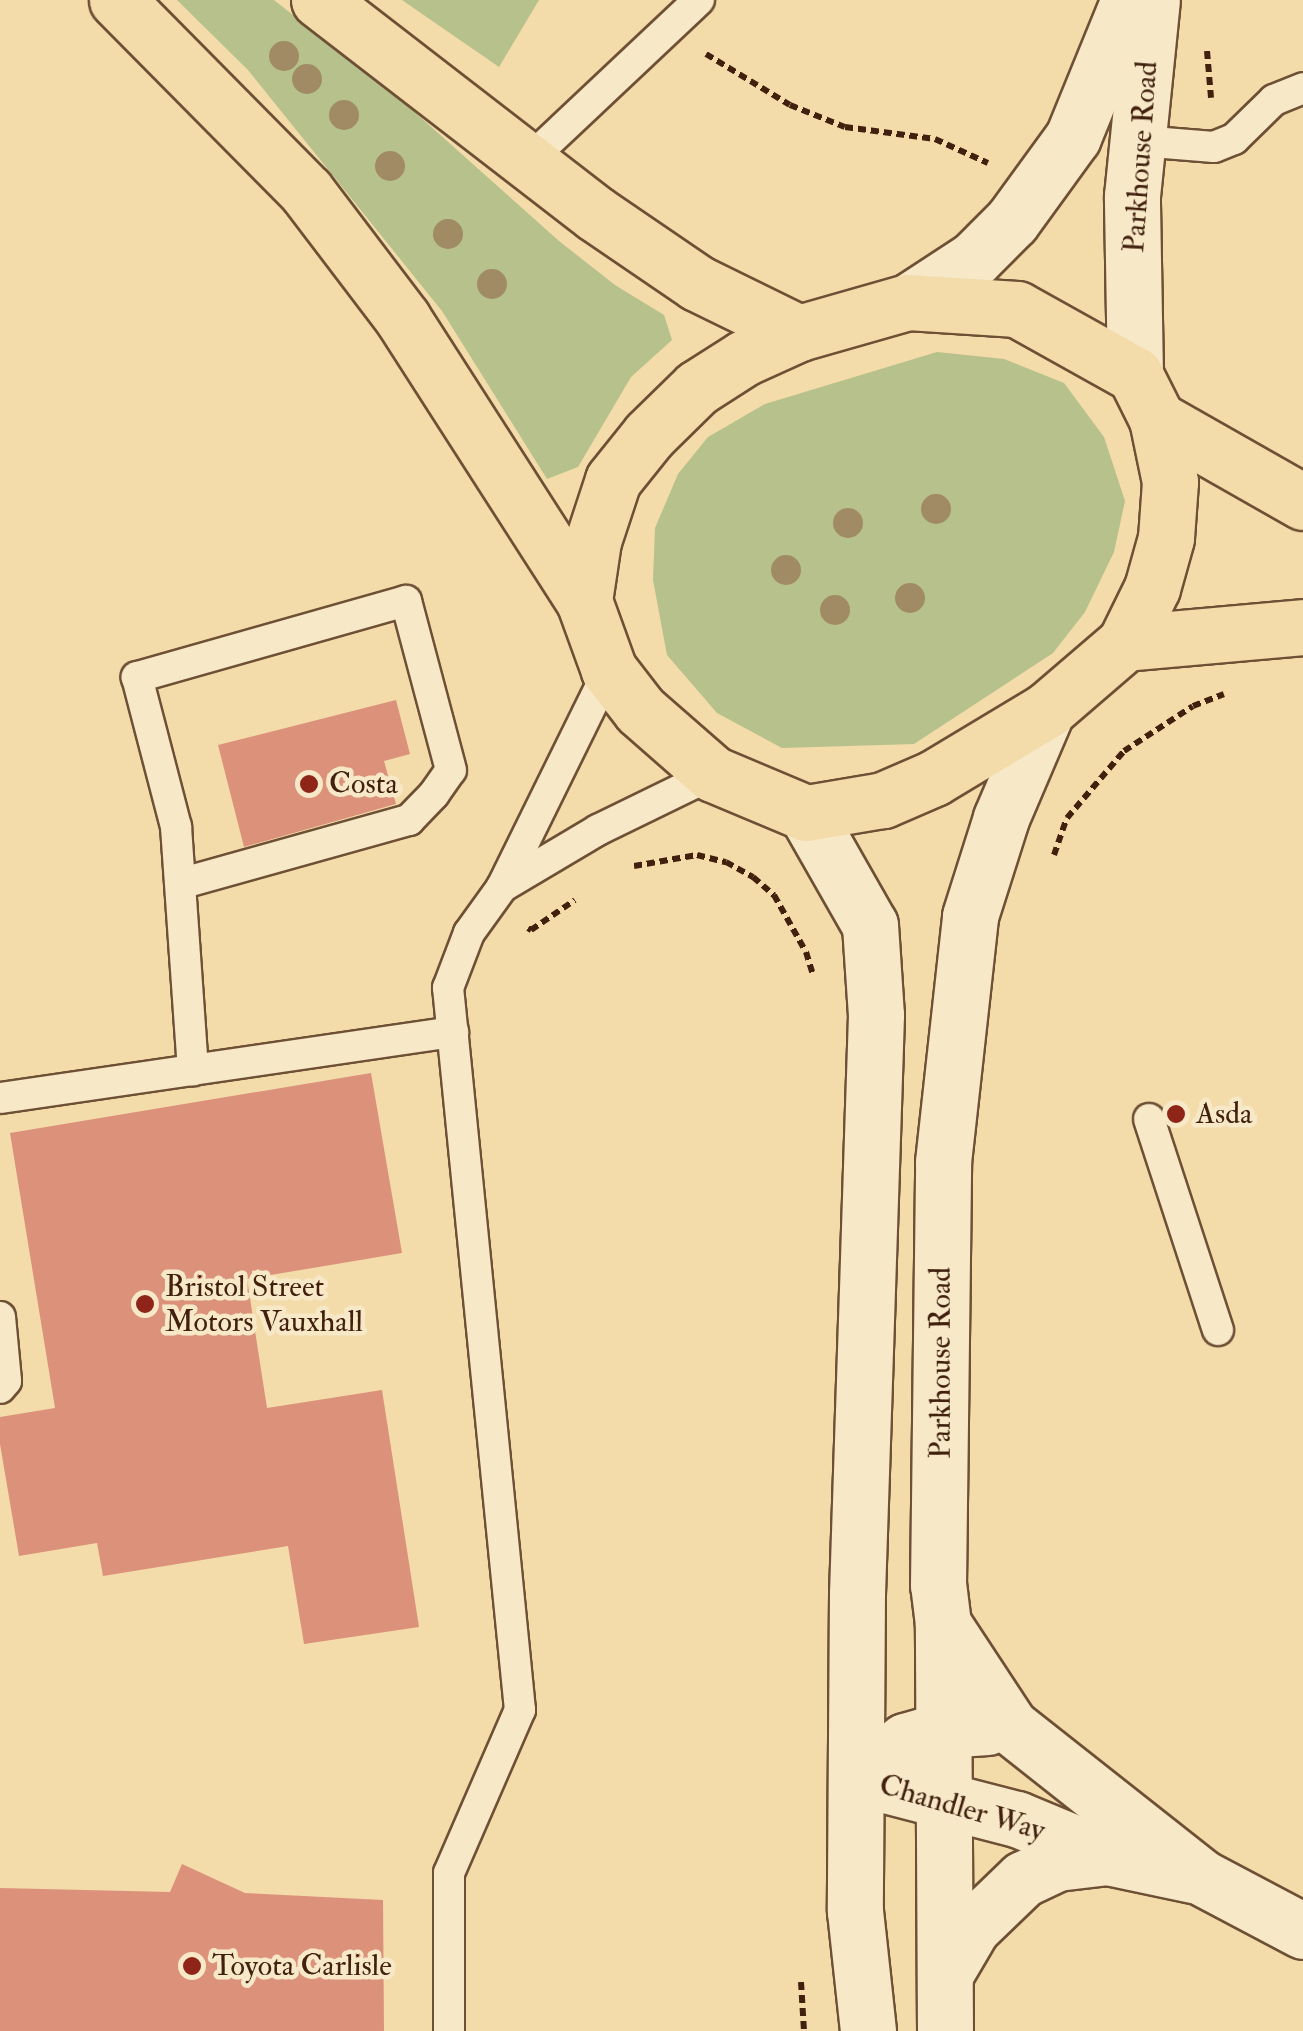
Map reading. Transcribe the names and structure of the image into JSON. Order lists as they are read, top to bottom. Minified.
{"streets":{"street":["Parkhouse Road","Chandler Way"]},"crossings":[["Parkhouse Road","Chandler Way"]],"places":["Costa","Asda","Bristol Street Motors Vauxhall","Toyota Carlisle"]}
